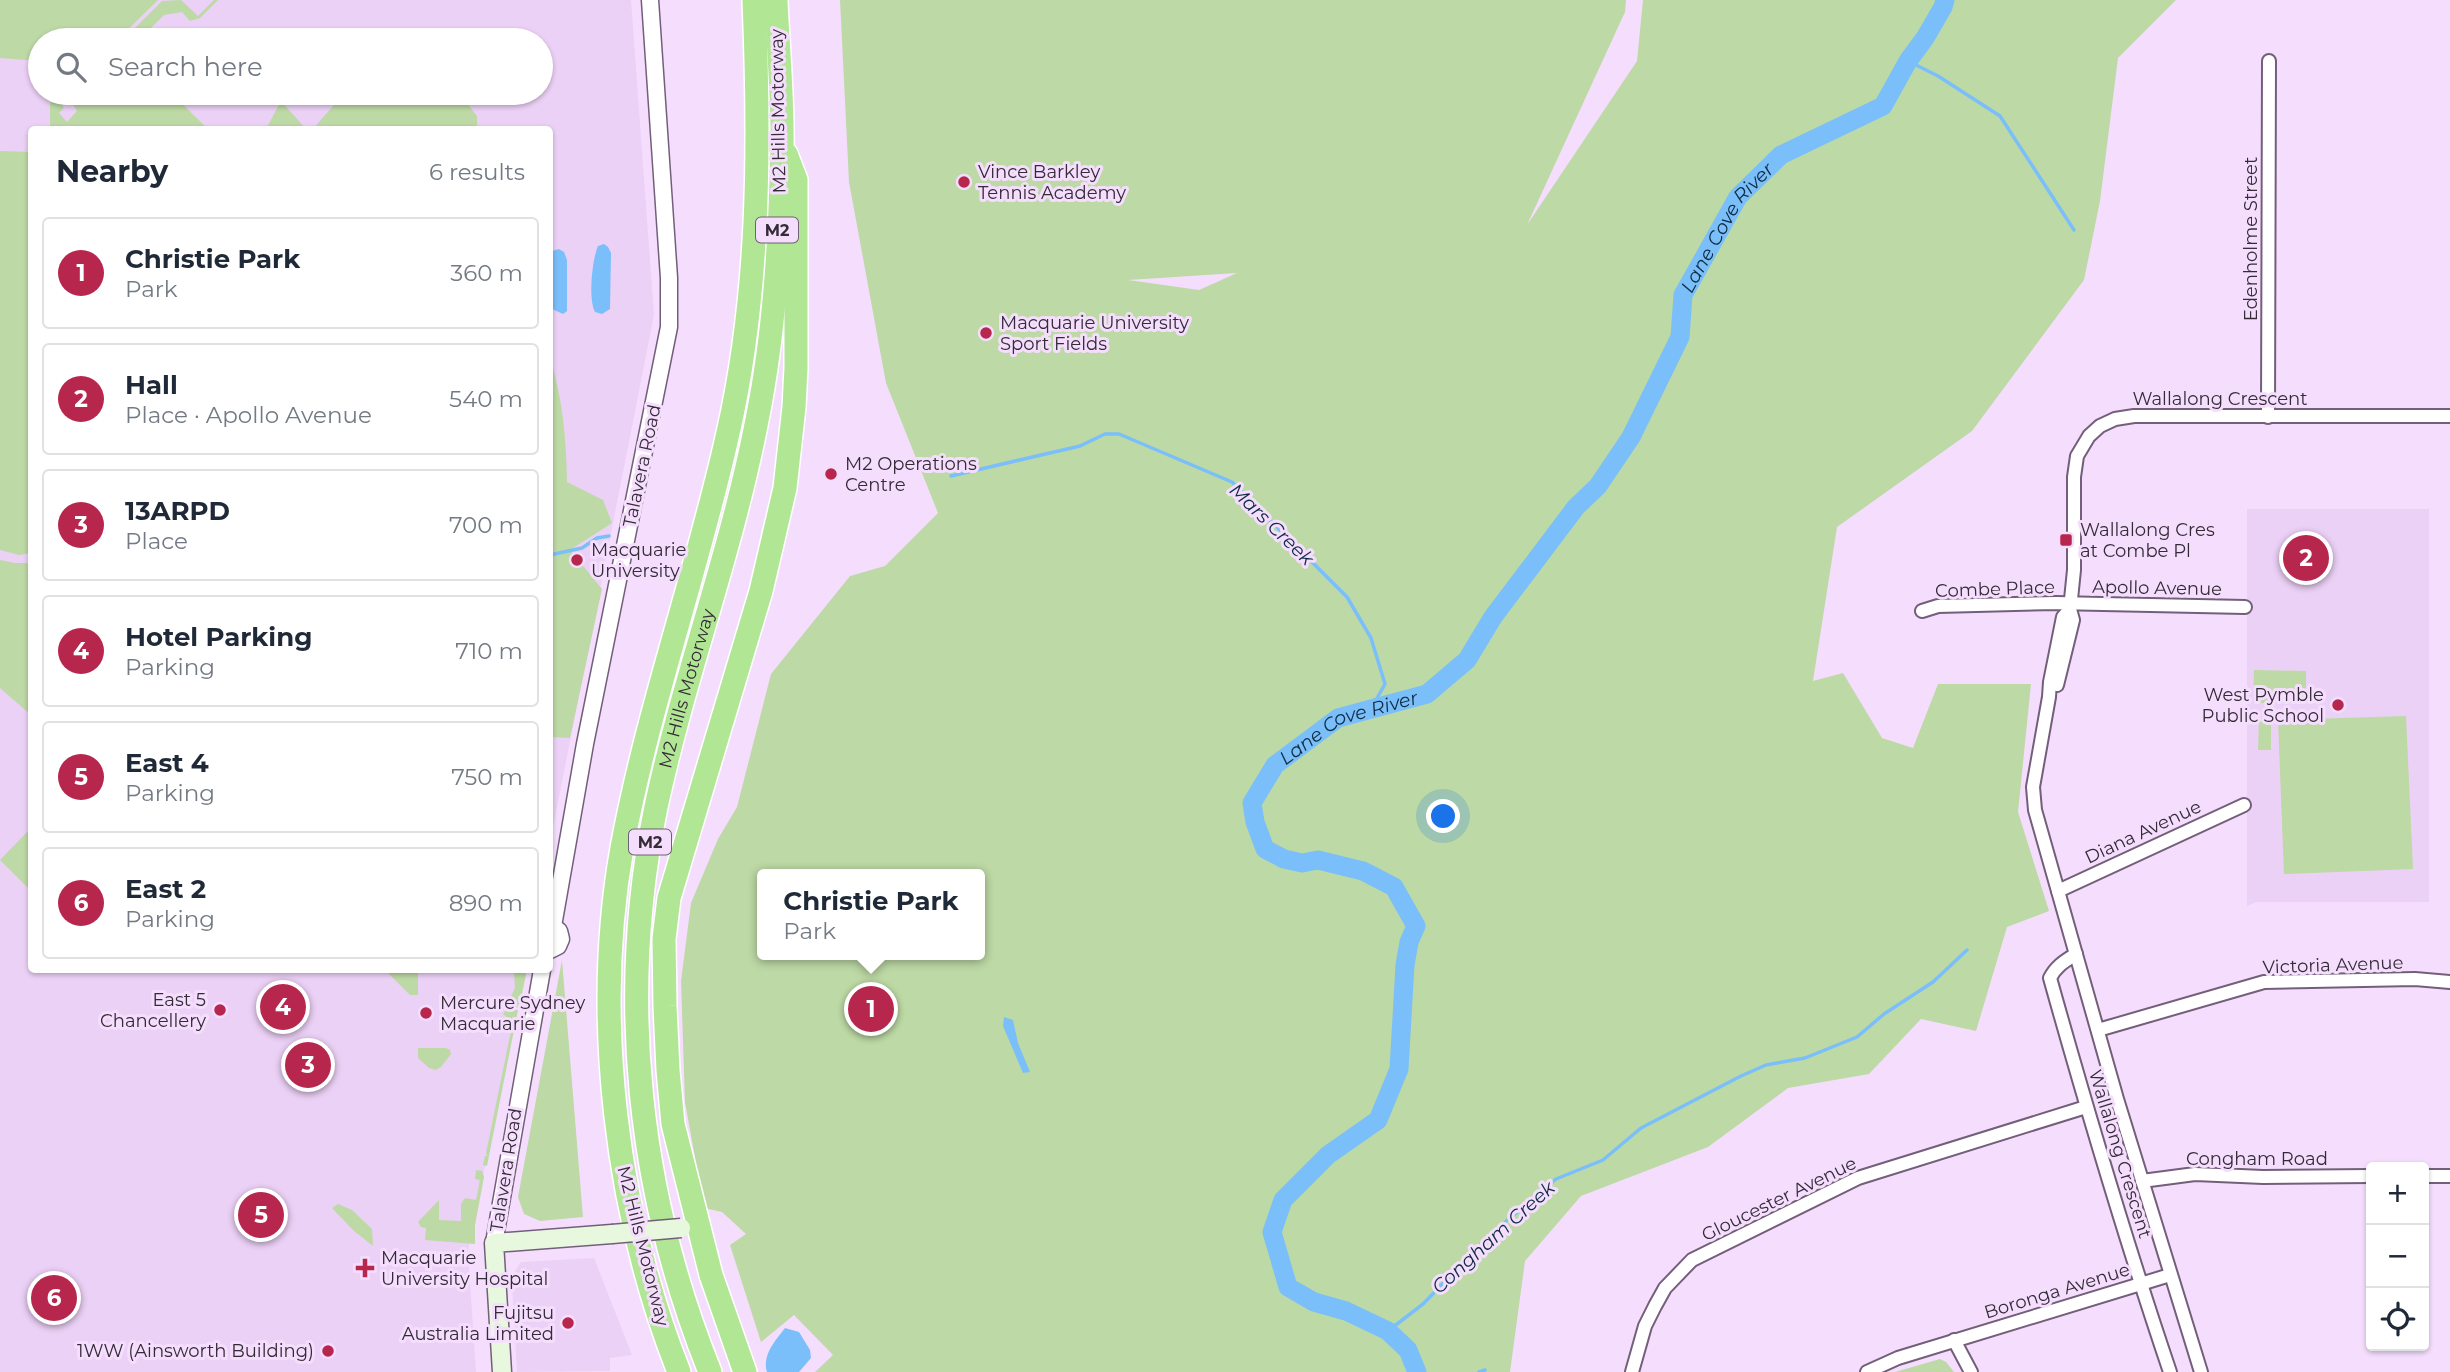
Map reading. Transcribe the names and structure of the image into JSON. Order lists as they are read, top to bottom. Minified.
{"streets":{"highway":["M2 Hills Motorway","M2"],"main road":["Talavera Road"],"street":["Edenholme Street","Wallalong Crescent","Apollo Avenue","Combe Place","Diana Avenue","Victoria Avenue","Congham Road","Gloucester Avenue","Boronga Avenue"]},"crossings":[["M2 Hills Motorway","M2"],["Edenholme Street","Wallalong Crescent"],["Wallalong Crescent","Apollo Avenue"],["Wallalong Crescent","Combe Place"],["Wallalong Crescent","Diana Avenue"],["Wallalong Crescent","Victoria Avenue"],["Wallalong Crescent","Congham Road"],["Wallalong Crescent","Gloucester Avenue"],["Wallalong Crescent","Boronga Avenue"],["Apollo Avenue","Combe Place"]],"water":["Lane Cove River","Mars Creek","Congham Creek"],"places":{"other":["Vince Barkley Tennis Academy","Macquarie University Sport Fields","M2 Operations Centre","Macquarie University","West Pymble Public School","East 5 Chancellery","Mercure Sydney Macquarie","Fujitsu Australia Limited","1WW (Ainsworth Building)"],"transit":["Wallalong Cres at Combe Pl"],"health":["Macquarie University Hospital"]},"page":{"search":"Search here","heading":["Nearby","6 results"],"list":[{"mark":"1","name":"Christie Park","note":"Park","value":"360 m"},{"mark":"2","name":"Hall","note":"Place · Apollo Avenue","value":"540 m"},{"mark":"3","name":"13ARPD","note":"Place","value":"700 m"},{"mark":"4","name":"Hotel Parking","note":"Parking","value":"710 m"},{"mark":"5","name":"East 4","note":"Parking","value":"750 m"},{"mark":"6","name":"East 2","note":"Parking","value":"890 m"}],"pins":["2","4","1","3","5","6"],"popup":["Christie Park","Park"],"map_buttons":["+","−"]}}
